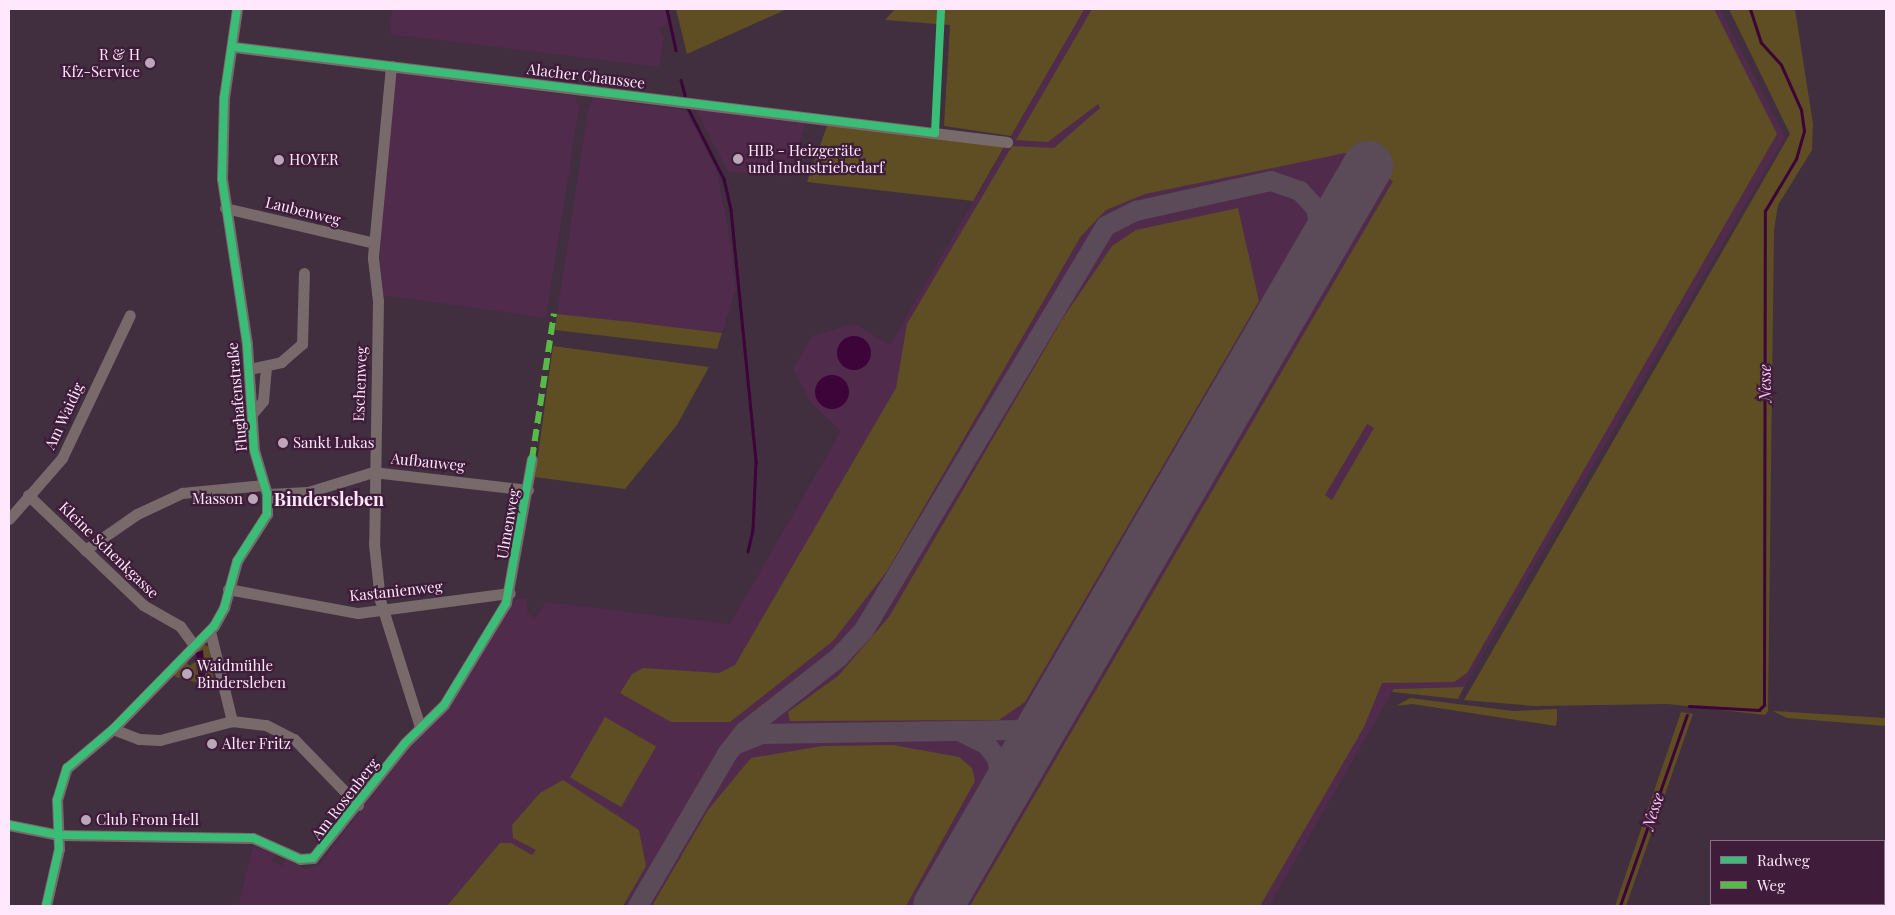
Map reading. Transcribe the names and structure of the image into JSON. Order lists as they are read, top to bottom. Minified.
{"streets":{"street":["Alacher Chaussee","Laubenweg","Eschenweg","Flughafenstraße","Am Waidig","Aufbauweg","Ulmenweg","Kleine Schenkgasse","Kastanienweg","Am Rosenberg"]},"crossings":[["Alacher Chaussee","Eschenweg"],["Alacher Chaussee","Flughafenstraße"],["Laubenweg","Eschenweg"],["Laubenweg","Flughafenstraße"],["Eschenweg","Aufbauweg"],["Eschenweg","Kastanienweg"],["Eschenweg","Am Rosenberg"],["Flughafenstraße","Aufbauweg"],["Flughafenstraße","Kleine Schenkgasse"],["Flughafenstraße","Kastanienweg"],["Flughafenstraße","Am Rosenberg"],["Am Waidig","Kleine Schenkgasse"],["Aufbauweg","Ulmenweg"],["Aufbauweg","Kleine Schenkgasse"],["Ulmenweg","Kastanienweg"],["Ulmenweg","Am Rosenberg"],["Kastanienweg","Am Rosenberg"]],"districts":["Bindersleben"],"water":["Nesse"],"places":["R & H Kfz-Service","HIB - Heizgeräte und Industriebedarf","HOYER","Sankt Lukas","Masson","Waidmühle Bindersleben","Alter Fritz","Club From Hell"],"legend":["Radweg","Weg"]}
